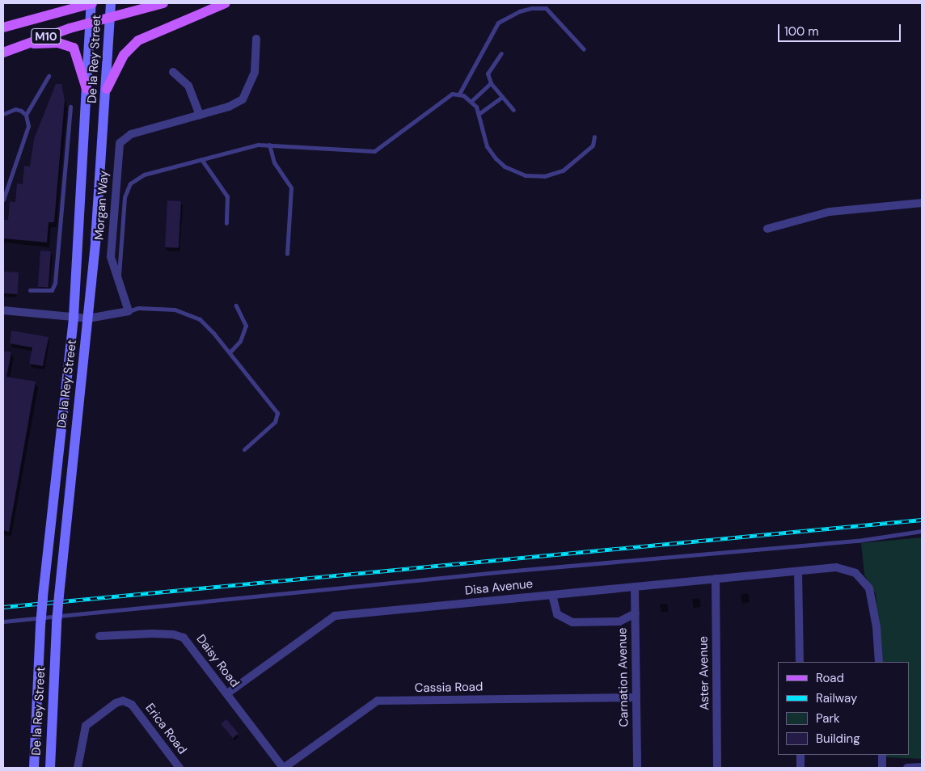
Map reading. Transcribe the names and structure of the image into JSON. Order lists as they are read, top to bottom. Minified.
{"streets":{"main road":["M10","De la Rey Street"],"street":["Morgan Way","Disa Avenue","Daisy Road","Aster Avenue","Carnation Avenue","Cassia Road","Erica Road"]},"crossings":[["M10","De la Rey Street"],["Disa Avenue","Daisy Road"],["Disa Avenue","Aster Avenue"],["Disa Avenue","Carnation Avenue"],["Daisy Road","Cassia Road"],["Carnation Avenue","Cassia Road"]],"legend":["Road","Railway","Park","Building"],"scale_bar":"100 m"}
